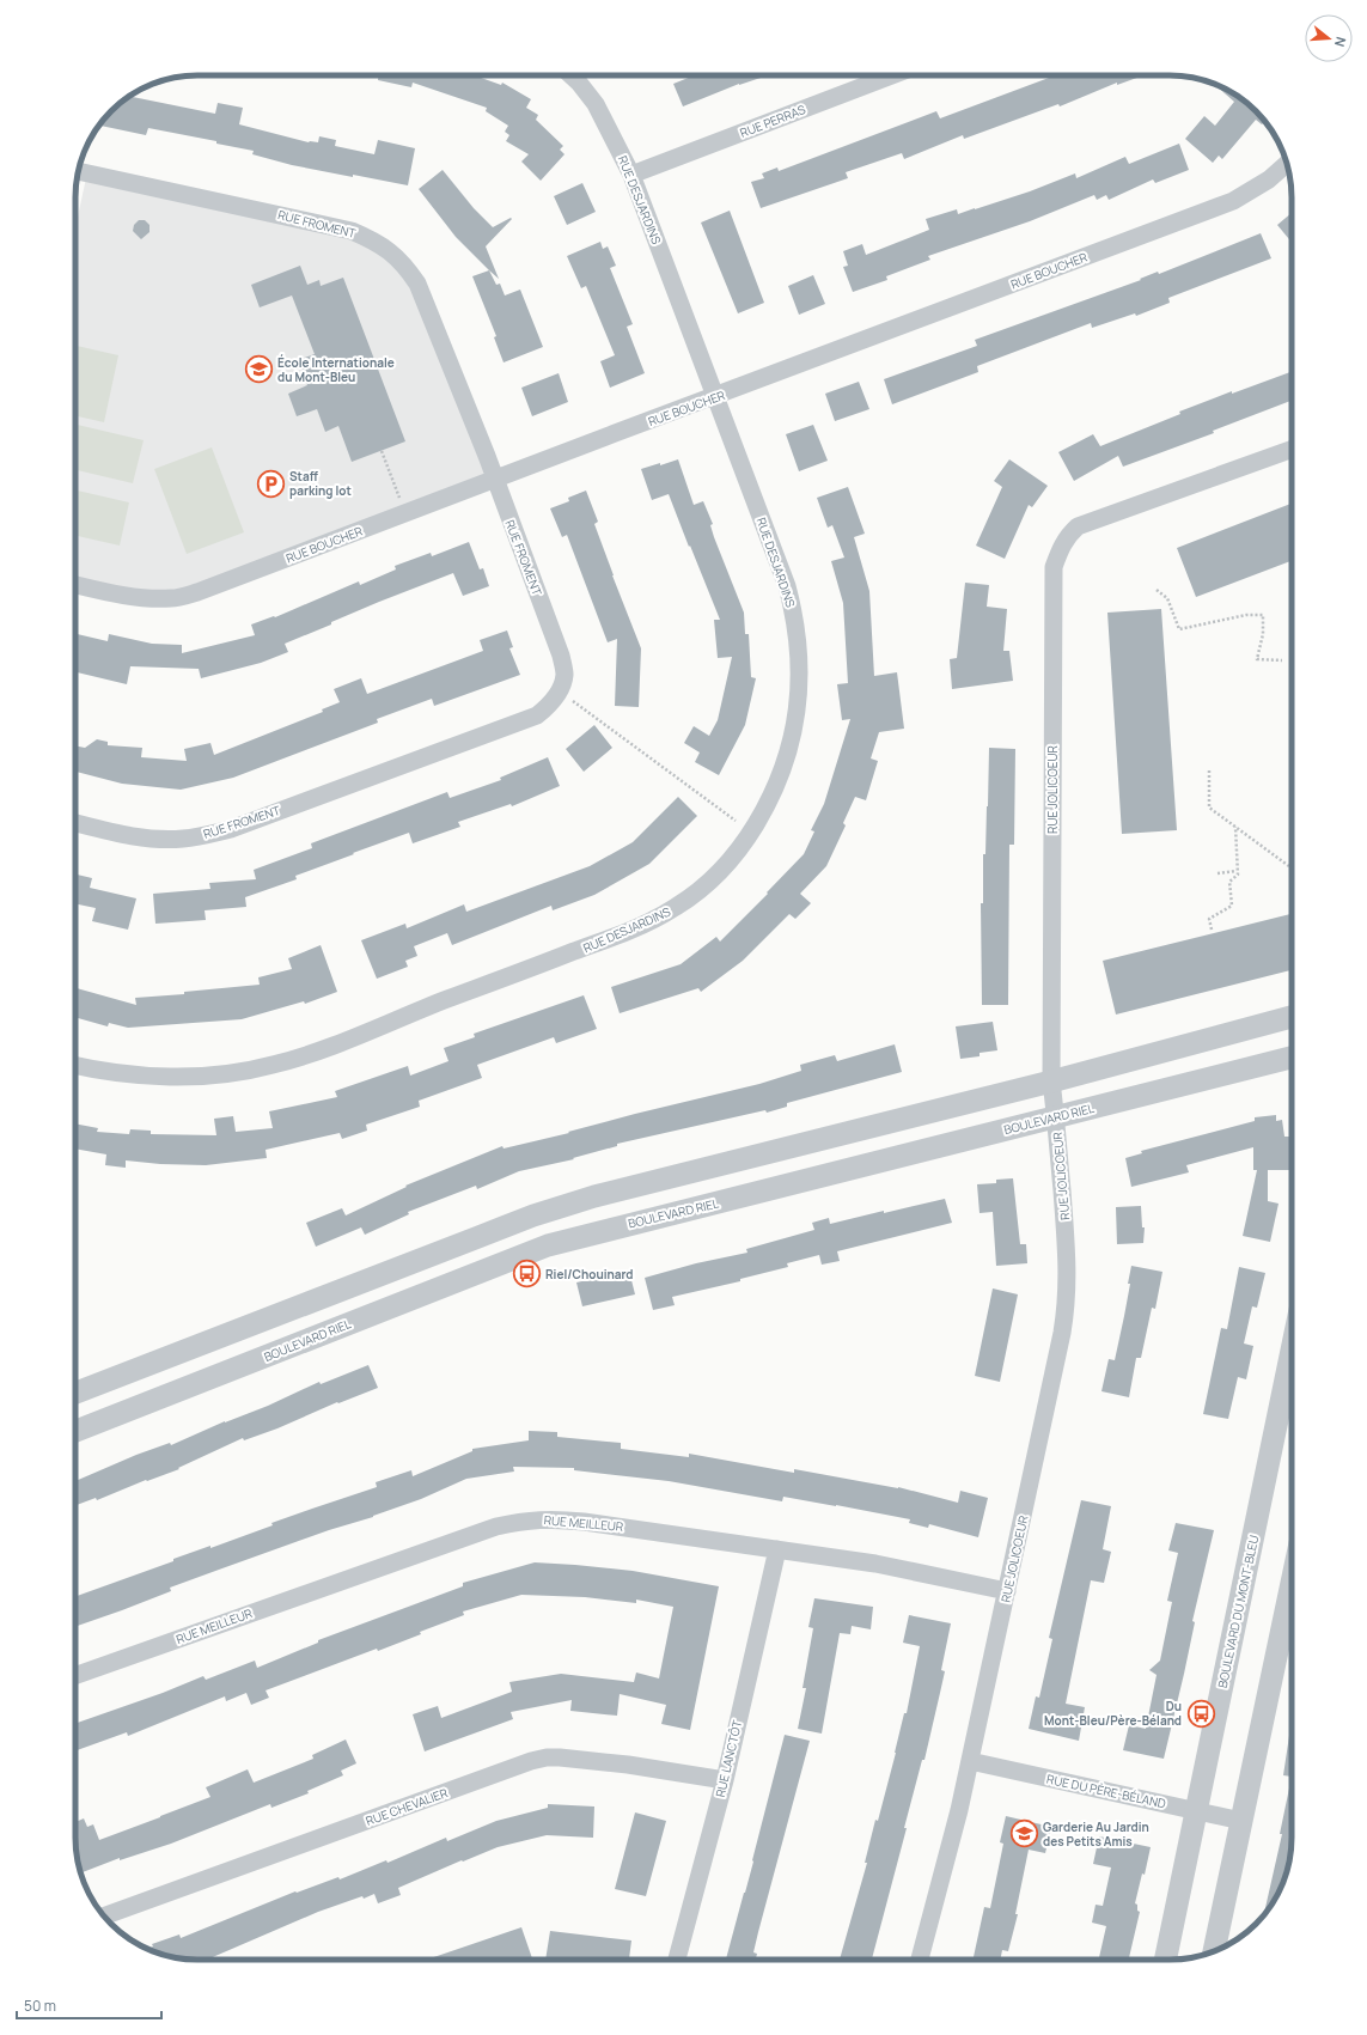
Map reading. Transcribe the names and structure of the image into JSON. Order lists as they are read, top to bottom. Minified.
{"streets":{"street":["RUE PERRAS","RUE DESJARDINS","RUE FROMENT","RUE BOUCHER","RUE JOLICOEUR","BOULEVARD RIEL","RUE MEILLEUR","BOULEVARD DU MONT-BLEU","RUE LANCTÔT","RUE DU PÈRE-BÉLAND","RUE CHEVALIER"]},"crossings":[["RUE PERRAS","RUE DESJARDINS"],["RUE DESJARDINS","RUE BOUCHER"],["RUE FROMENT","RUE BOUCHER"],["RUE JOLICOEUR","BOULEVARD RIEL"],["RUE JOLICOEUR","RUE MEILLEUR"],["RUE JOLICOEUR","RUE DU PÈRE-BÉLAND"],["RUE MEILLEUR","RUE LANCTÔT"],["BOULEVARD DU MONT-BLEU","RUE DU PÈRE-BÉLAND"],["RUE LANCTÔT","RUE CHEVALIER"]],"places":{"school or university":["École Internationale du Mont-Bleu","Garderie Au Jardin des Petits Amis"],"parking":["Staff parking lot"],"bus stop":["Riel/Chouinard","Du Mont-Bleu/Père-Béland"]},"scale_bar":"50 m","north":"right"}
